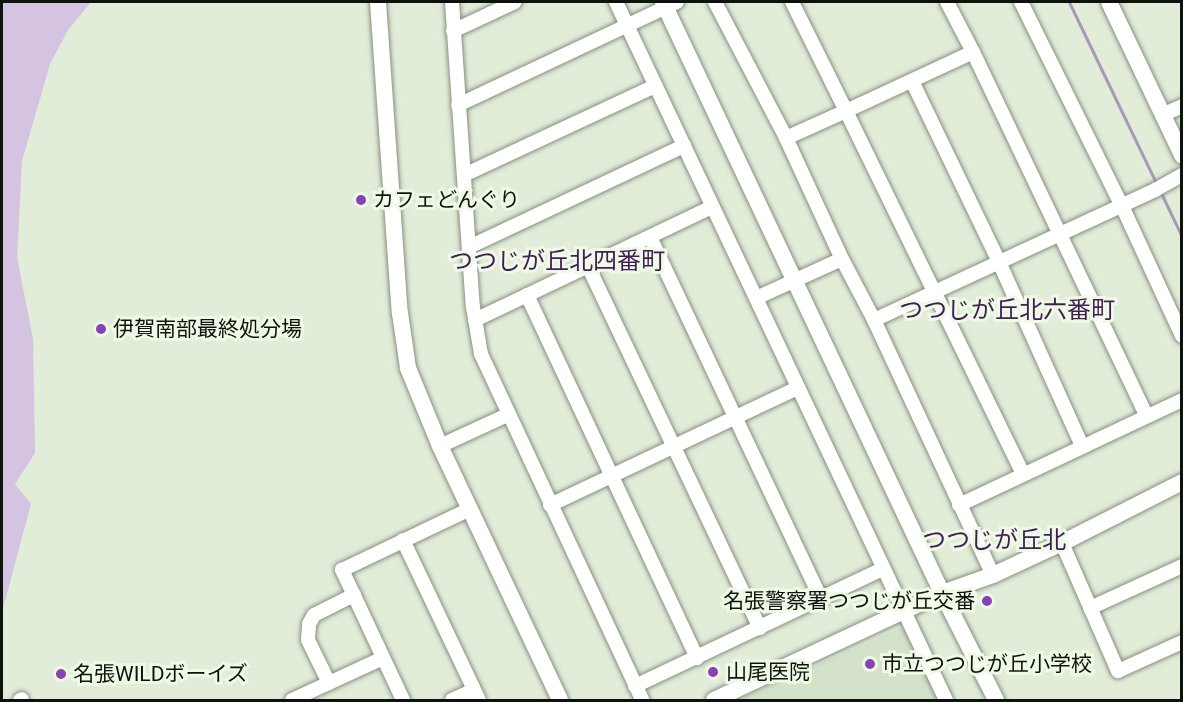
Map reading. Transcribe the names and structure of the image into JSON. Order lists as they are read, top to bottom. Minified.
{"districts":["つつじが丘北四番町","つつじが丘北六番町","つつじが丘北"],"places":["カフェどんぐり","伊賀南部最終処分場","名張警察署つつじが丘交番","市立つつじが丘小学校","山尾医院","名張WILDボーイズ"]}
